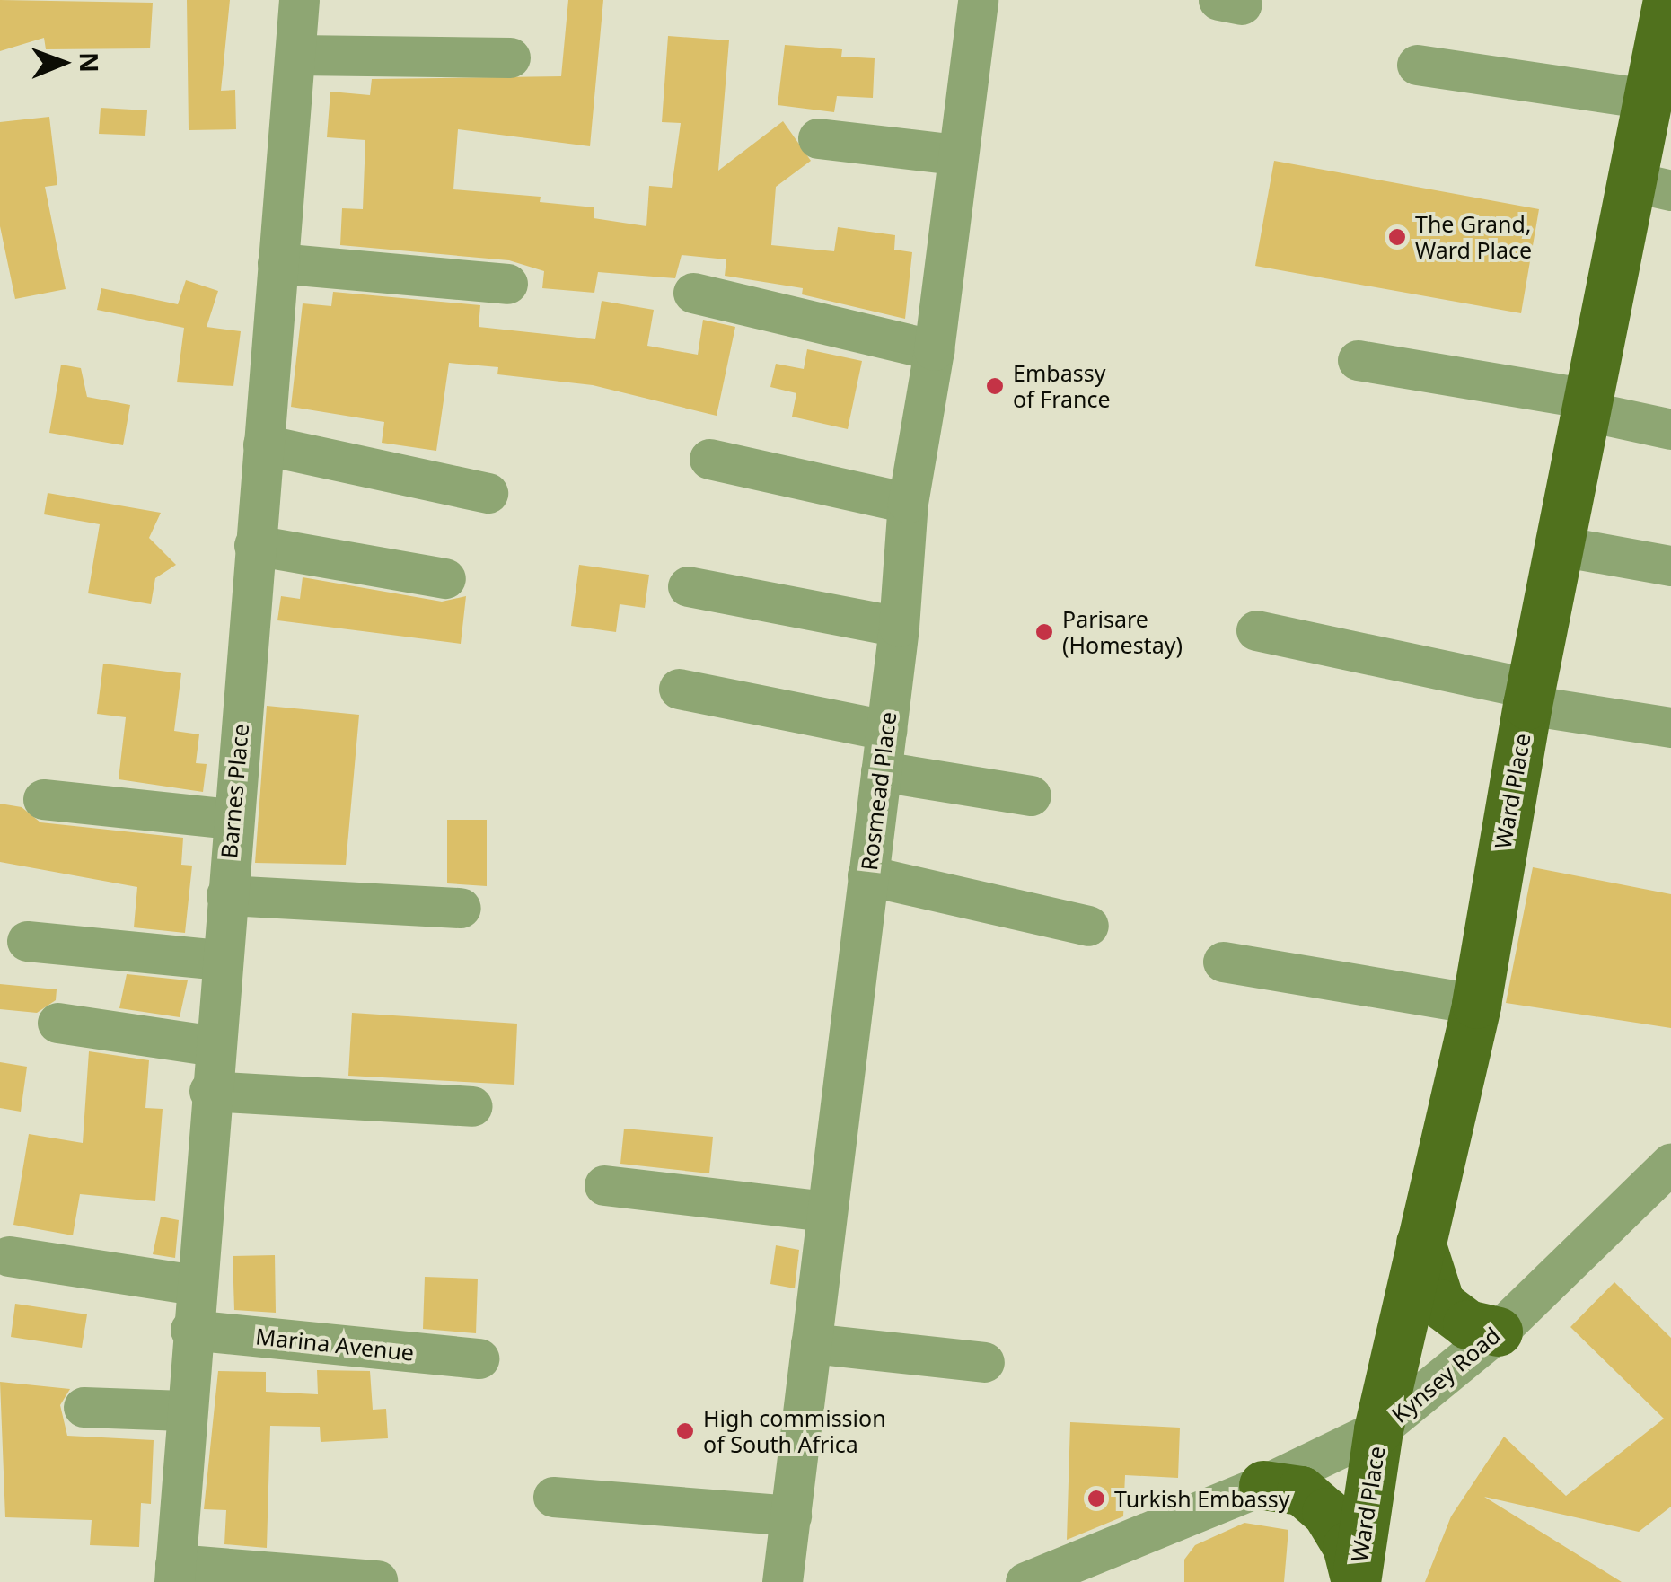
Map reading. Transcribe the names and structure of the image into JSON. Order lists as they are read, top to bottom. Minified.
{"streets":{"main road":["Ward Place"],"street":["Barnes Place","Rosmead Place","Marina Avenue","Kynsey Road"]},"crossings":[["Barnes Place","Marina Avenue"],["Ward Place","Kynsey Road"]],"places":["The Grand, Ward Place","Embassy of France","Parisare (Homestay)","High commission of South Africa","Turkish Embassy"],"north":"right"}
